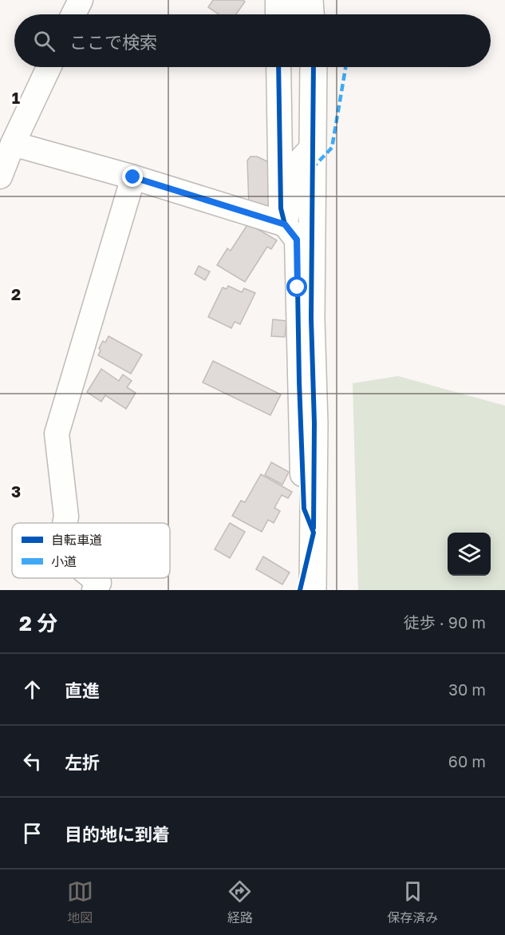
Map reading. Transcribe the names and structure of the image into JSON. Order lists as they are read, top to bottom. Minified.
{"legend":["自転車道","小道"],"page":{"search":"ここで検索","heading":["2 分","徒歩 · 90 m"],"list":[["直進","30 m"],["左折","60 m"],"目的地に到着"],"nav":["地図","経路","保存済み"]},"grid":{"rows":["1","2","3"]}}
